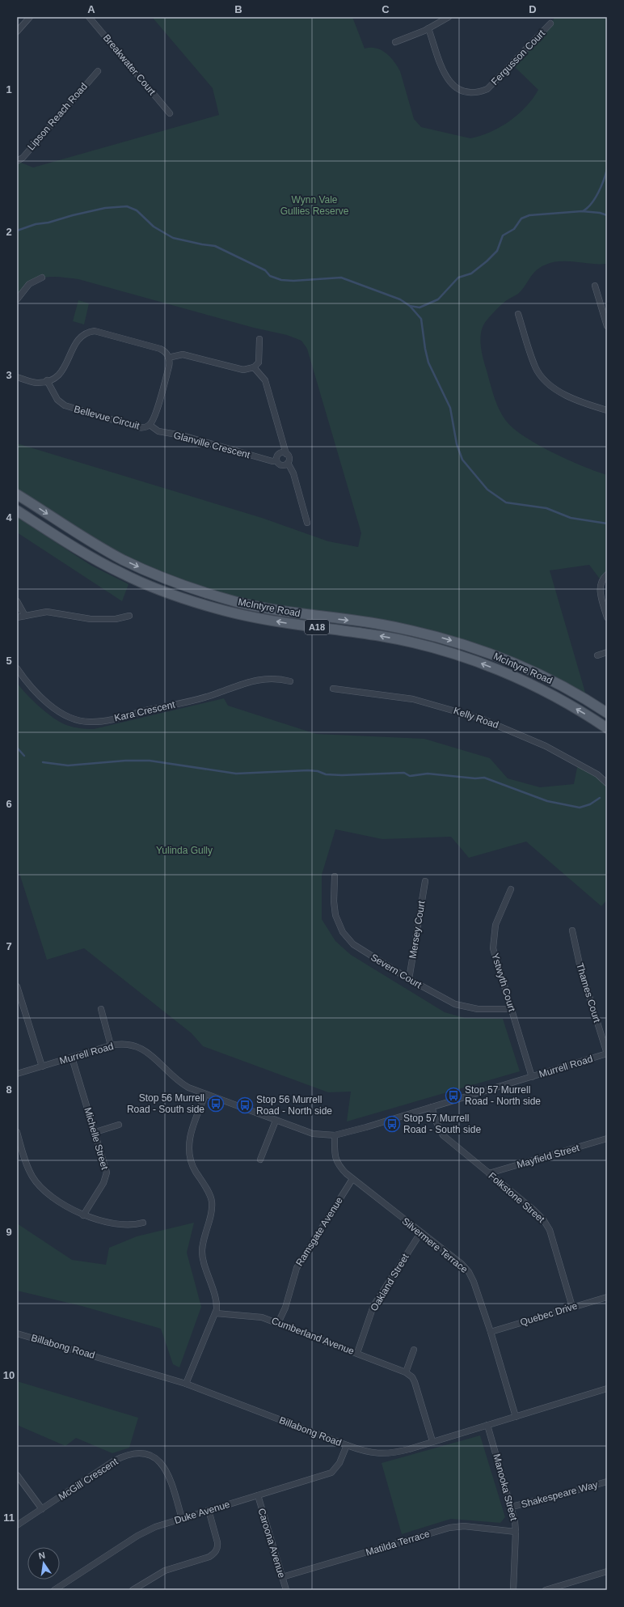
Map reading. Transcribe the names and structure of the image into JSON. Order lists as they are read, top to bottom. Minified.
{"streets":{"main road":["McIntyre Road","A18"],"street":["Fergusson Court","Breakwater Court","Lipson Reach Road","Bellevue Circuit","Glanville Crescent","Kara Crescent","Kelly Road","Mersey Court","Severn Court","Ystwyth Court","Thames Court","Murrell Road","Michelle Street","Mayfield Street","Folkstone Street","Ramsgate Avenue","Silvermere Terrace","Oakland Street","Quebec Drive","Cumberland Avenue","Billabong Road","McGill Crescent","Manooka Street","Shakespeare Way","Duke Avenue","Caroona Avenue","Matilda Terrace"]},"crossings":[["Bellevue Circuit","Glanville Crescent"],["Mersey Court","Severn Court"],["Severn Court","Ystwyth Court"],["Ystwyth Court","Murrell Road"],["Thames Court","Murrell Road"],["Murrell Road","Michelle Street"],["Murrell Road","Folkstone Street"],["Murrell Road","Silvermere Terrace"],["Mayfield Street","Folkstone Street"],["Folkstone Street","Quebec Drive"],["Ramsgate Avenue","Silvermere Terrace"],["Ramsgate Avenue","Cumberland Avenue"],["Silvermere Terrace","Oakland Street"],["Silvermere Terrace","Quebec Drive"],["Silvermere Terrace","Billabong Road"],["Oakland Street","Cumberland Avenue"],["Cumberland Avenue","Billabong Road"],["Billabong Road","Manooka Street"],["Billabong Road","Duke Avenue"],["McGill Crescent","Duke Avenue"],["Manooka Street","Shakespeare Way"],["Manooka Street","Matilda Terrace"],["Duke Avenue","Caroona Avenue"],["Caroona Avenue","Matilda Terrace"]],"parks":["Wynn Vale Gullies Reserve","Yulinda Gully"],"places":{"bus stop":["Stop 57 Murrell Road - North side","Stop 56 Murrell Road - South side","Stop 56 Murrell Road - North side","Stop 57 Murrell Road - South side"]},"north":"top","grid":{"columns":["A","B","C","D"],"rows":["1","2","3","4","5","6","7","8","9","10","11"]}}
